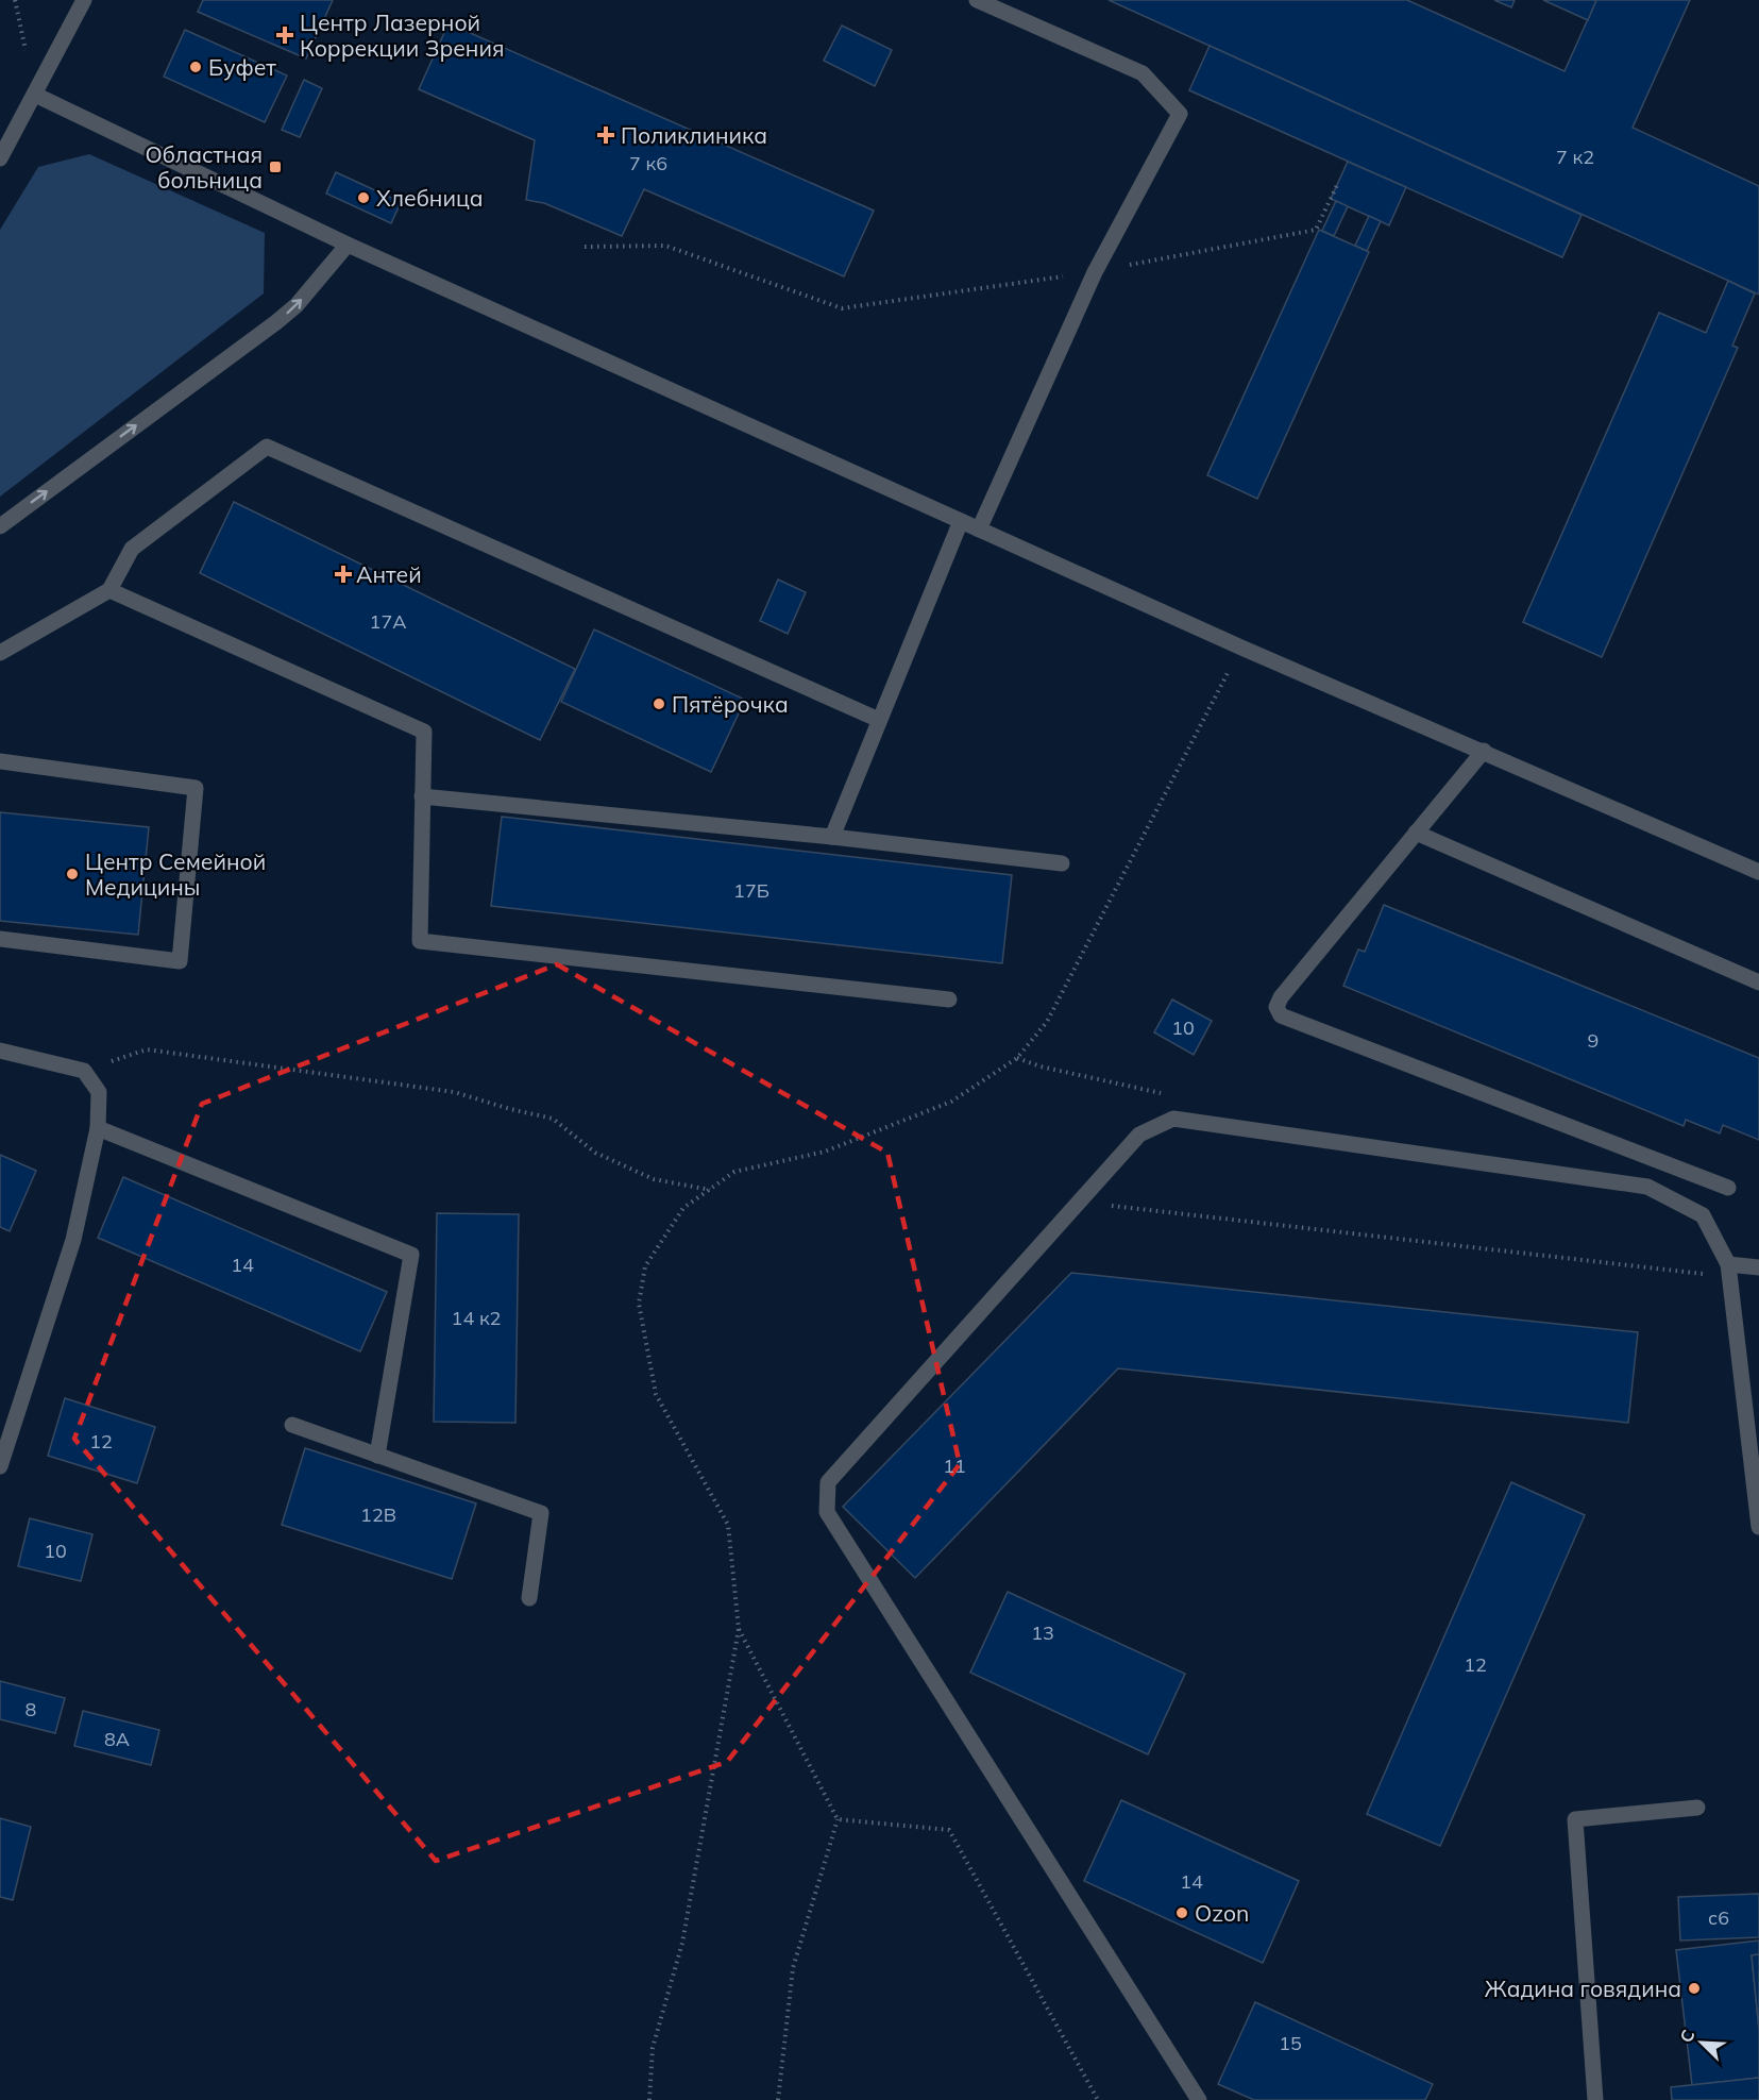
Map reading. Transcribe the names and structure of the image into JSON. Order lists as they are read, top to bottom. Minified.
{"places":{"health":["Центр Лазерной Коррекции Зрения","Поликлиника","Антей"],"other":["Буфет","Хлебница","Пятёрочка","Центр Семейной Медицины","Ozon","Жадина говядина"],"transit":["Областная больница"]},"house_numbers":["7 к2","7 к6","17А","17Б","10","9","14","14 к2","12","11","12В","10","13","12","8","8А","14","с6","15"],"north":"top left"}
